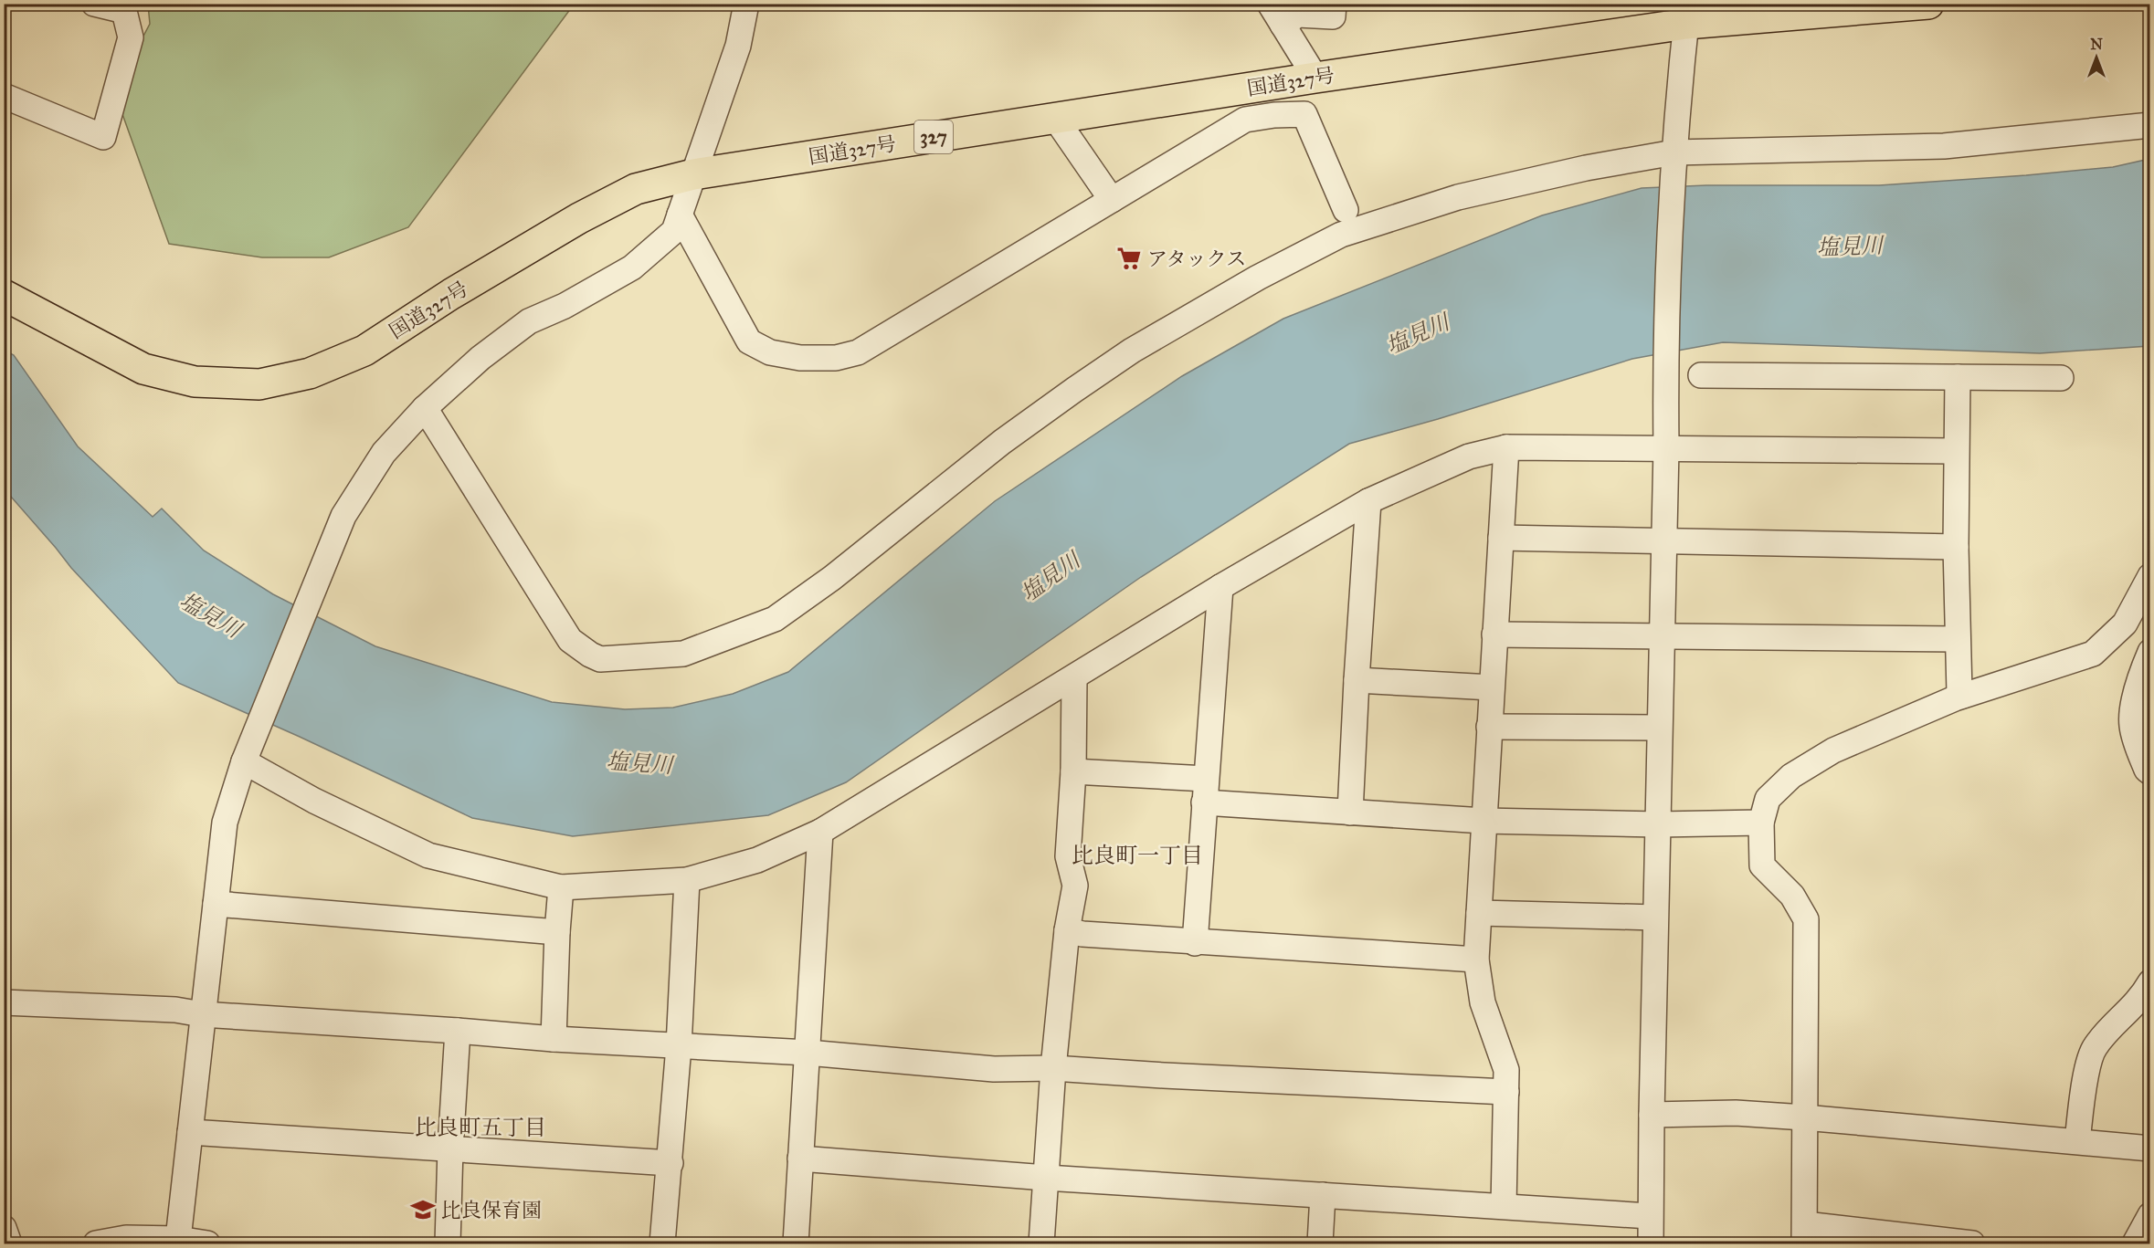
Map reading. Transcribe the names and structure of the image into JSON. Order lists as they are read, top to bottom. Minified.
{"streets":{"highway":["国道327号","327"]},"districts":["比良町一丁目","比良町五丁目"],"water":["塩見川"],"places":{"supermarket":["アタックス"],"school or university":["比良保育園"]},"north":"top"}
